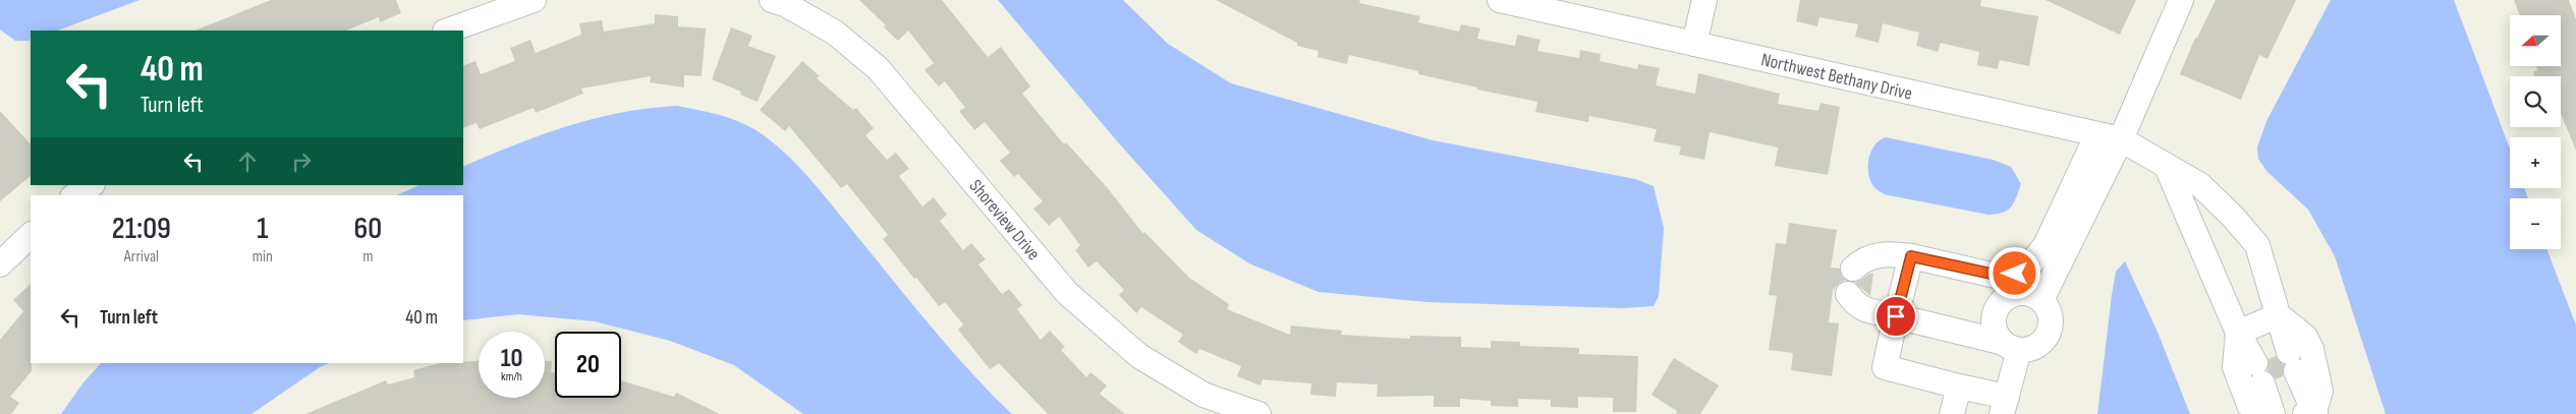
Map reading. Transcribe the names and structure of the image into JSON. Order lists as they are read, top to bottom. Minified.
{"streets":{"street":["Northwest Bethany Drive","Shoreview Drive"]},"north":"left","page":{"map_buttons":["+","−"],"turn":["40 m","Turn left"],"eta":["21:09","Arrival","1","min","60","m"],"list":[{"name":"Turn left","value":"40 m"}],"speed":"10 km/h","limit":"20"}}
